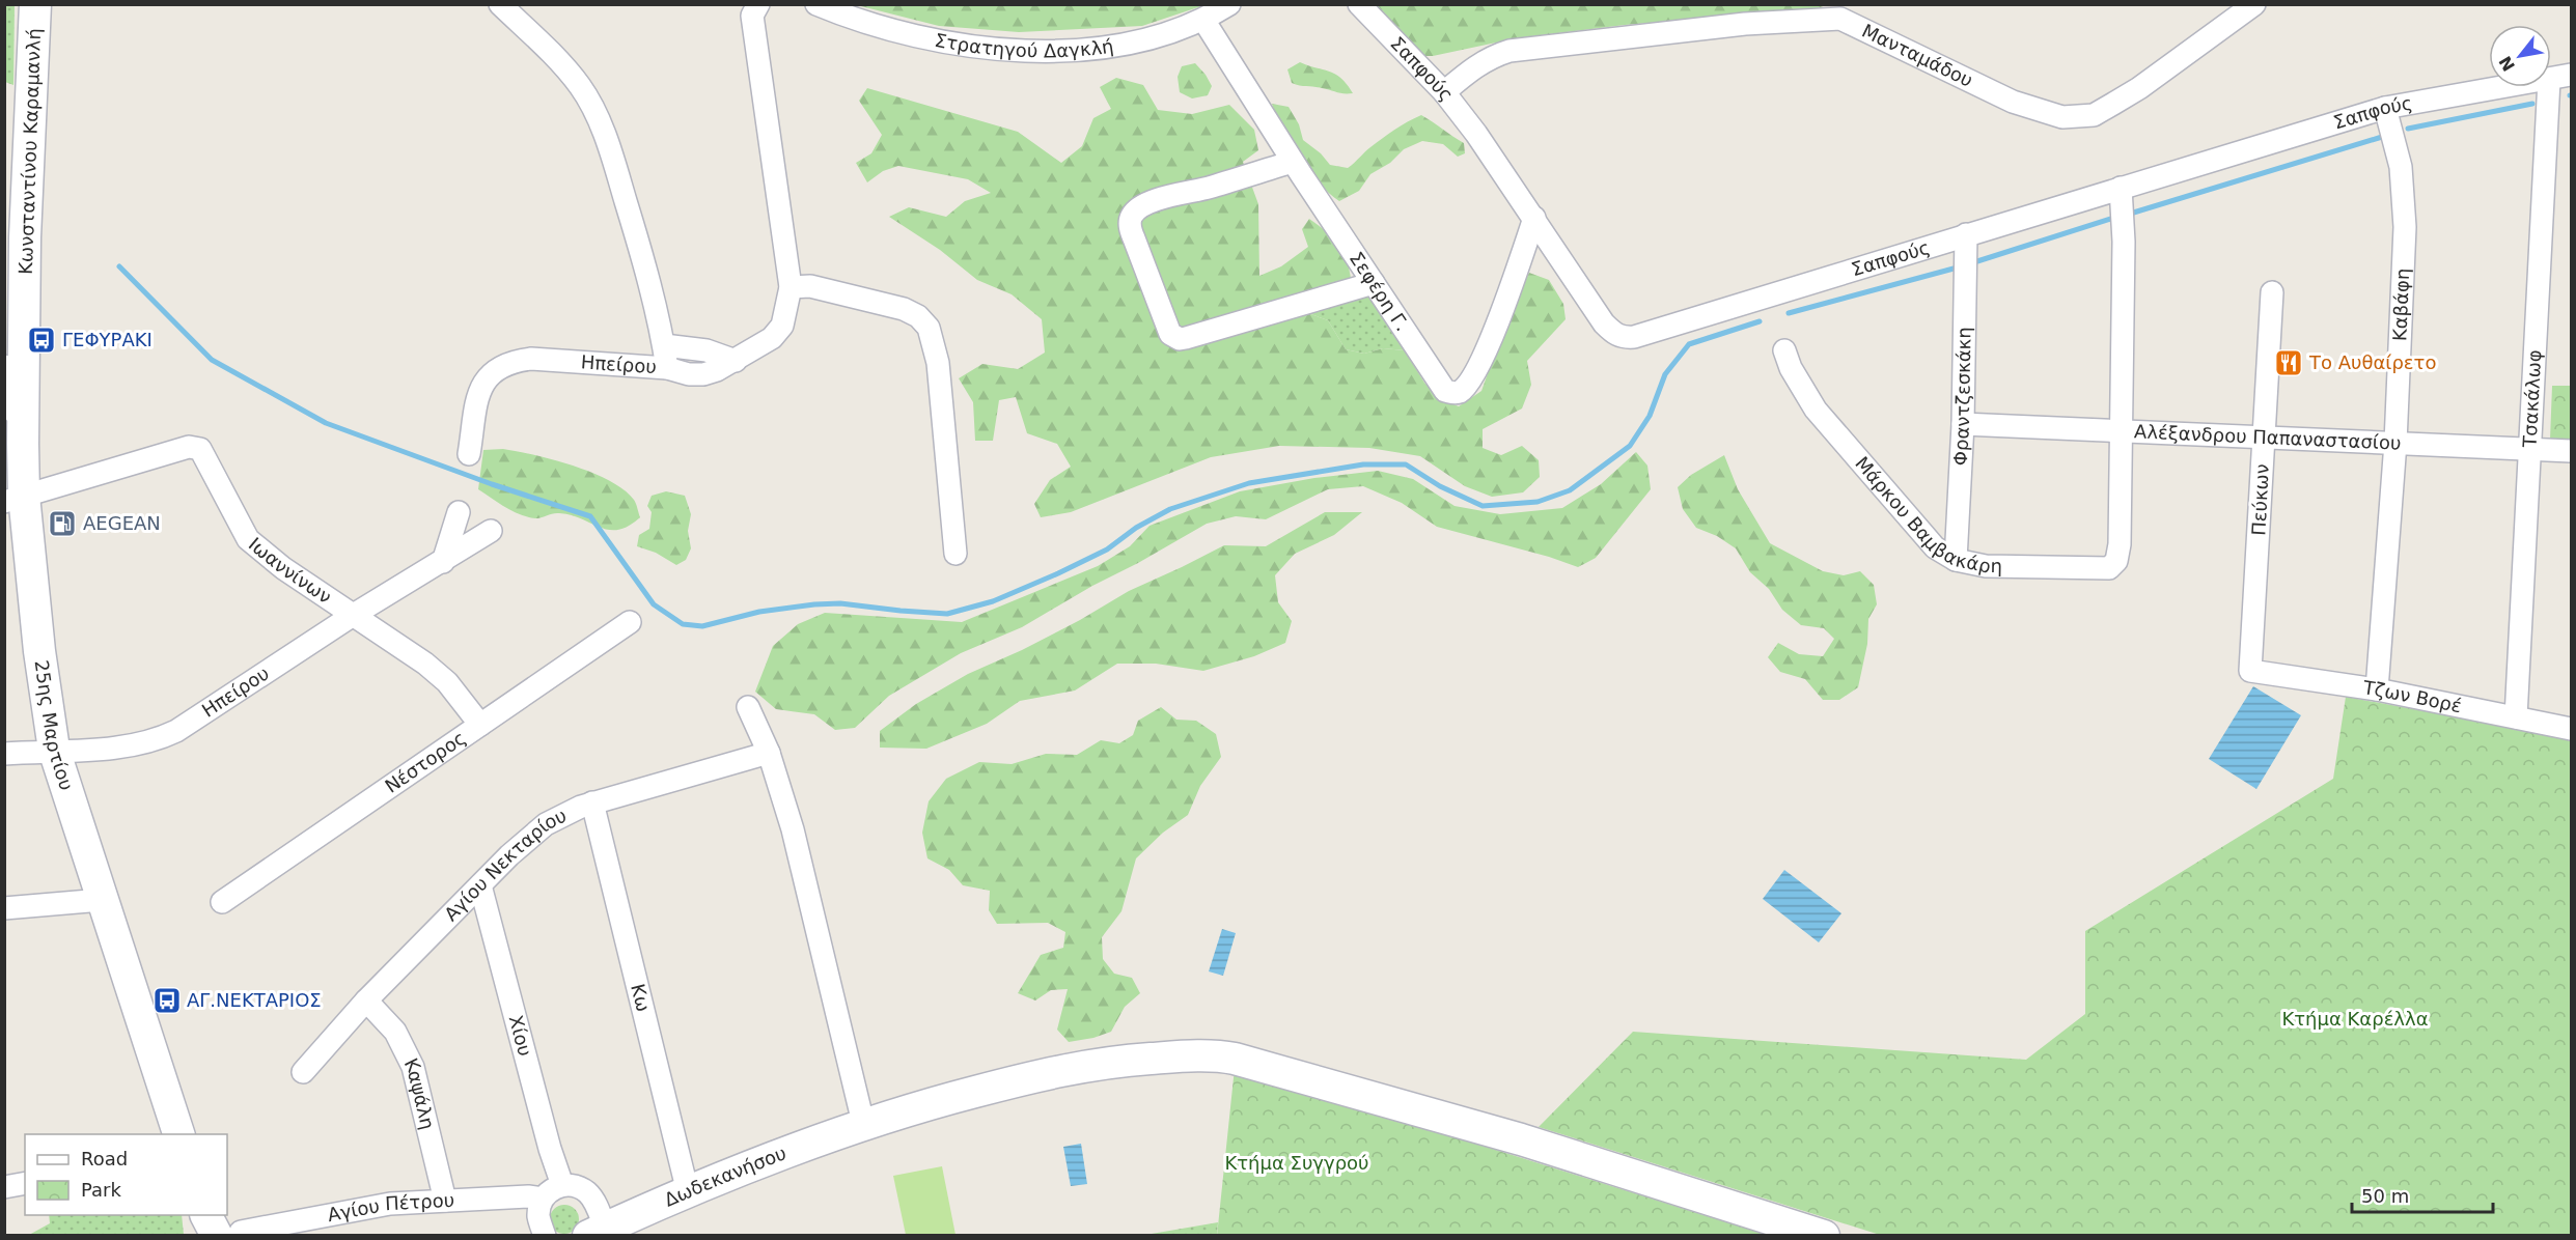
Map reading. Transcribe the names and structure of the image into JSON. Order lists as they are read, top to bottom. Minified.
{"streets":{"street":["Στρατηγού Δαγκλή","Μανταμάδου","Σαπφούς","Κωνσταντίνου Καραμανλή","Σεφέρη Γ.","Καβάφη","Ηπείρου","Φραντζεσκάκη","Τσακάλωφ","Αλέξανδρου Παπαναστασίου","Πεύκων","Μάρκου Βαμβακάρη","Ιωαννίνων","Τζων Βορέ","25ης Μαρτίου","Νέστορος","Αγίου Νεκταρίου","Κω","Χίου","Καψάλη","Δωδεκανήσου","Αγίου Πέτρου"]},"crossings":[["Στρατηγού Δαγκλή","Σεφέρη Γ."],["Μανταμάδου","Σαπφούς"],["Σαπφούς","Σεφέρη Γ."],["Σαπφούς","Καβάφη"],["Σαπφούς","Φραντζεσκάκη"],["Κωνσταντίνου Καραμανλή","25ης Μαρτίου"],["Καβάφη","Αλέξανδρου Παπαναστασίου"],["Καβάφη","Τζων Βορέ"],["Ηπείρου","Ιωαννίνων"],["Ηπείρου","25ης Μαρτίου"],["Φραντζεσκάκη","Αλέξανδρου Παπαναστασίου"],["Φραντζεσκάκη","Μάρκου Βαμβακάρη"],["Τσακάλωφ","Αλέξανδρου Παπαναστασίου"],["Τσακάλωφ","Τζων Βορέ"],["Αλέξανδρου Παπαναστασίου","Πεύκων"],["Αλέξανδρου Παπαναστασίου","Μάρκου Βαμβακάρη"],["Πεύκων","Τζων Βορέ"],["Ιωαννίνων","25ης Μαρτίου"],["Ιωαννίνων","Νέστορος"],["Αγίου Νεκταρίου","Κω"],["Αγίου Νεκταρίου","Χίου"],["Αγίου Νεκταρίου","Καψάλη"],["Κω","Δωδεκανήσου"],["Καψάλη","Αγίου Πέτρου"]],"parks":["Κτήμα Καρέλλα","Κτήμα Συγγρού"],"places":{"bus stop":["ΓΕΦΥΡΑΚΙ","ΑΓ.ΝΕΚΤΑΡΙΟΣ"],"restaurant":["Το Αυθαίρετο"],"fuel station":["AEGEAN"]},"legend":["Road","Park"],"scale_bar":"50 m","north":"bottom left"}
